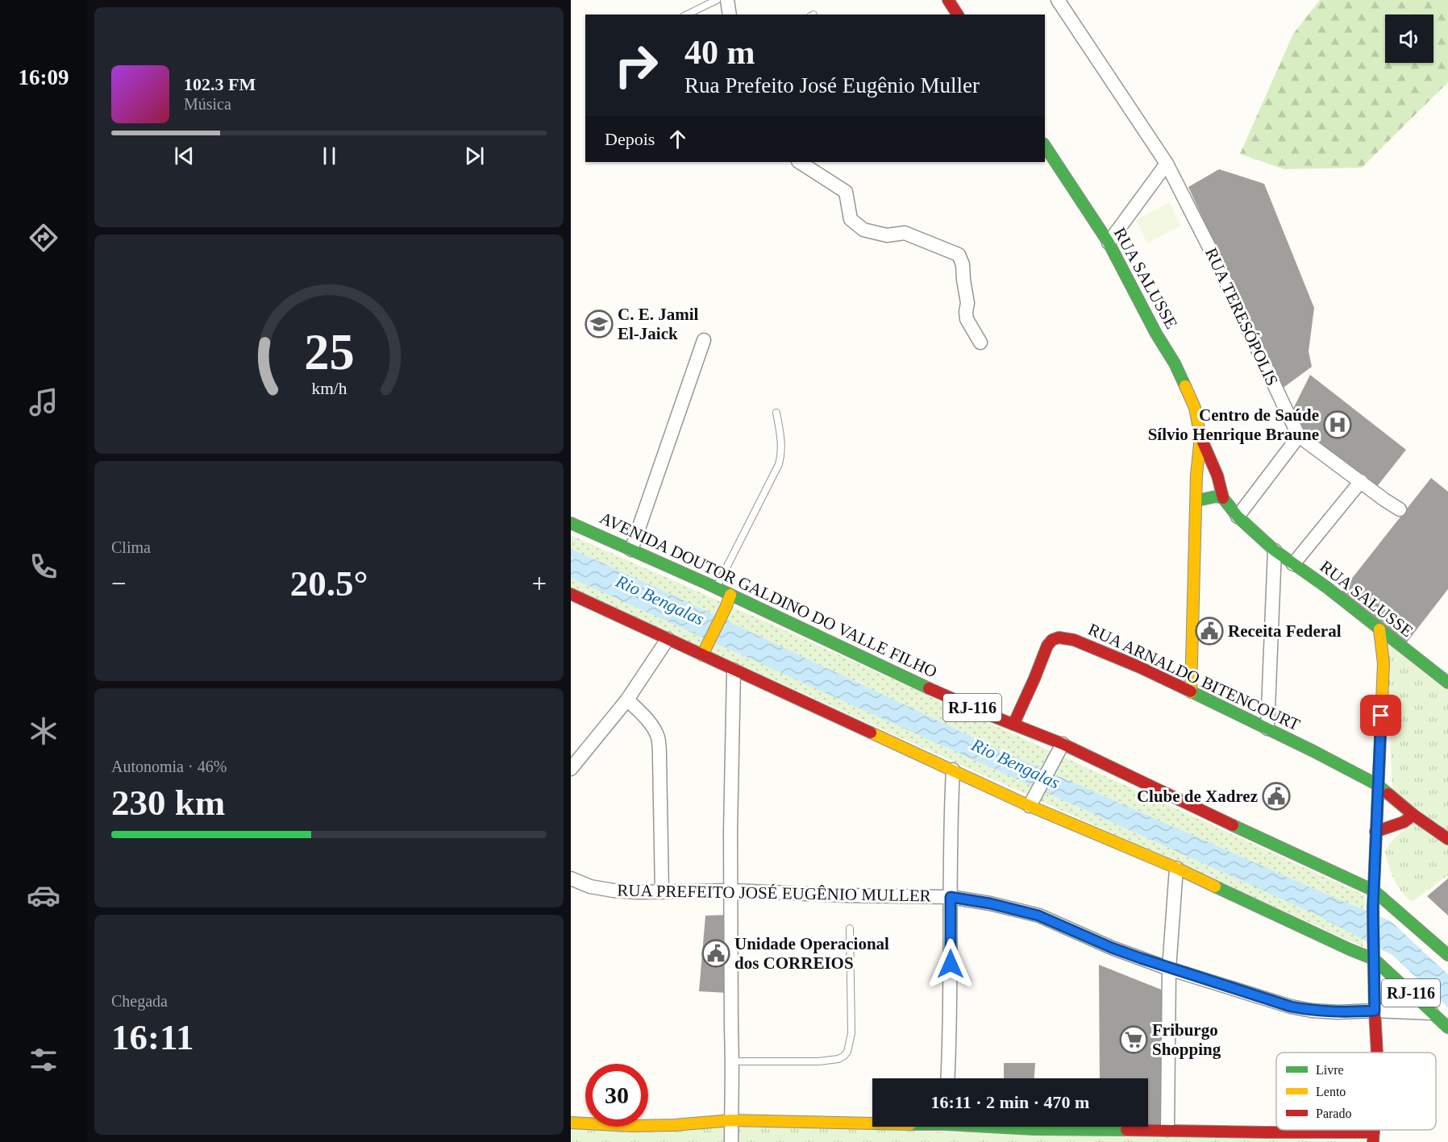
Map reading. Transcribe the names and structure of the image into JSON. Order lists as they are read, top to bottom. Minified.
{"streets":{"street":["RUA SALUSSE","RUA TERESÓPOLIS","AVENIDA DOUTOR GALDINO DO VALLE FILHO","RUA ARNALDO BITENCOURT","RJ-116","RUA PREFEITO JOSÉ EUGÊNIO MULLER"]},"crossings":[["AVENIDA DOUTOR GALDINO DO VALLE FILHO","RUA ARNALDO BITENCOURT"],["AVENIDA DOUTOR GALDINO DO VALLE FILHO","RJ-116"],["RJ-116","RUA PREFEITO JOSÉ EUGÊNIO MULLER"]],"water":["Rio Bengalas"],"places":{"school or university":["C. E. Jamil El-Jaick"],"hospital":["Centro de Saúde Sílvio Henrique Braune"],"public building":["Receita Federal","Clube de Xadrez","Unidade Operacional dos CORREIOS"],"supermarket":["Friburgo Shopping"]},"legend":["Livre","Lento","Parado"],"page":{"tabs":"16:09","turn":["40 m","Rua Prefeito José Eugênio Muller"],"song":["102.3 FM","Música"],"then":"Depois","tile":["Clima",["Autonomia · 46%","230 km"],["Chegada","16:11"]],"heat":["−","20.5°","+"],"limit":"30","trip":"16:11 · 2 min · 470 m","gauge":["25","km/h"]}}
